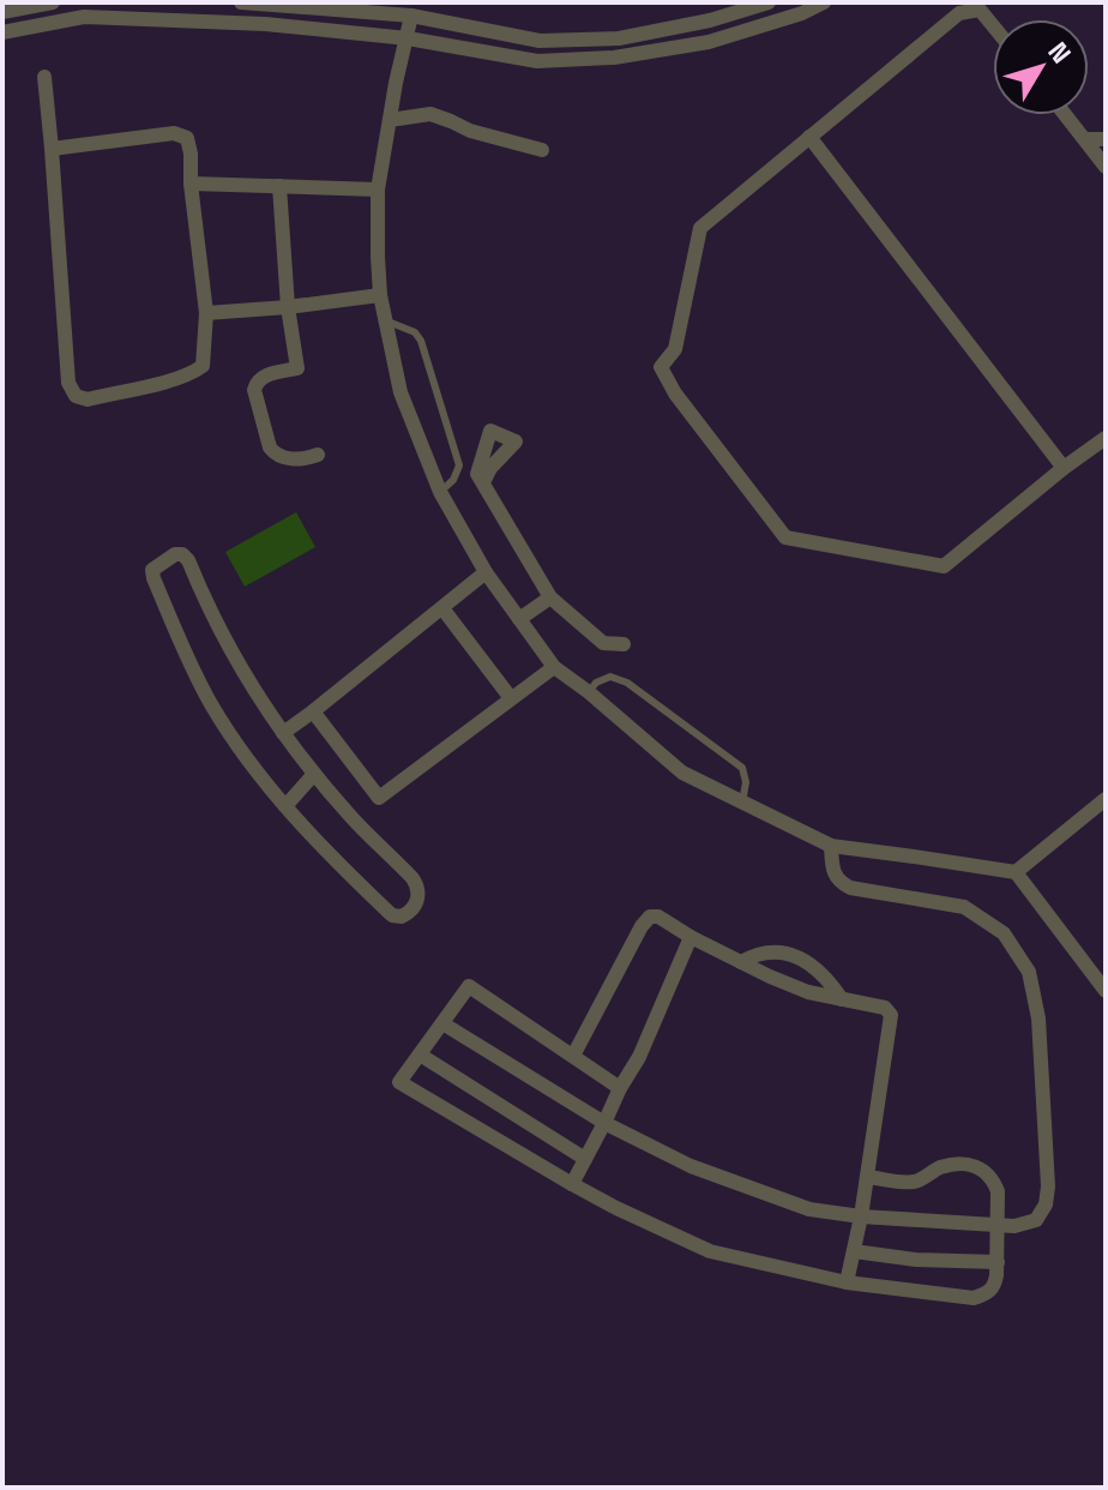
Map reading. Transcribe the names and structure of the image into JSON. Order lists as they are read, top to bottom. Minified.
{"north":"top right"}
